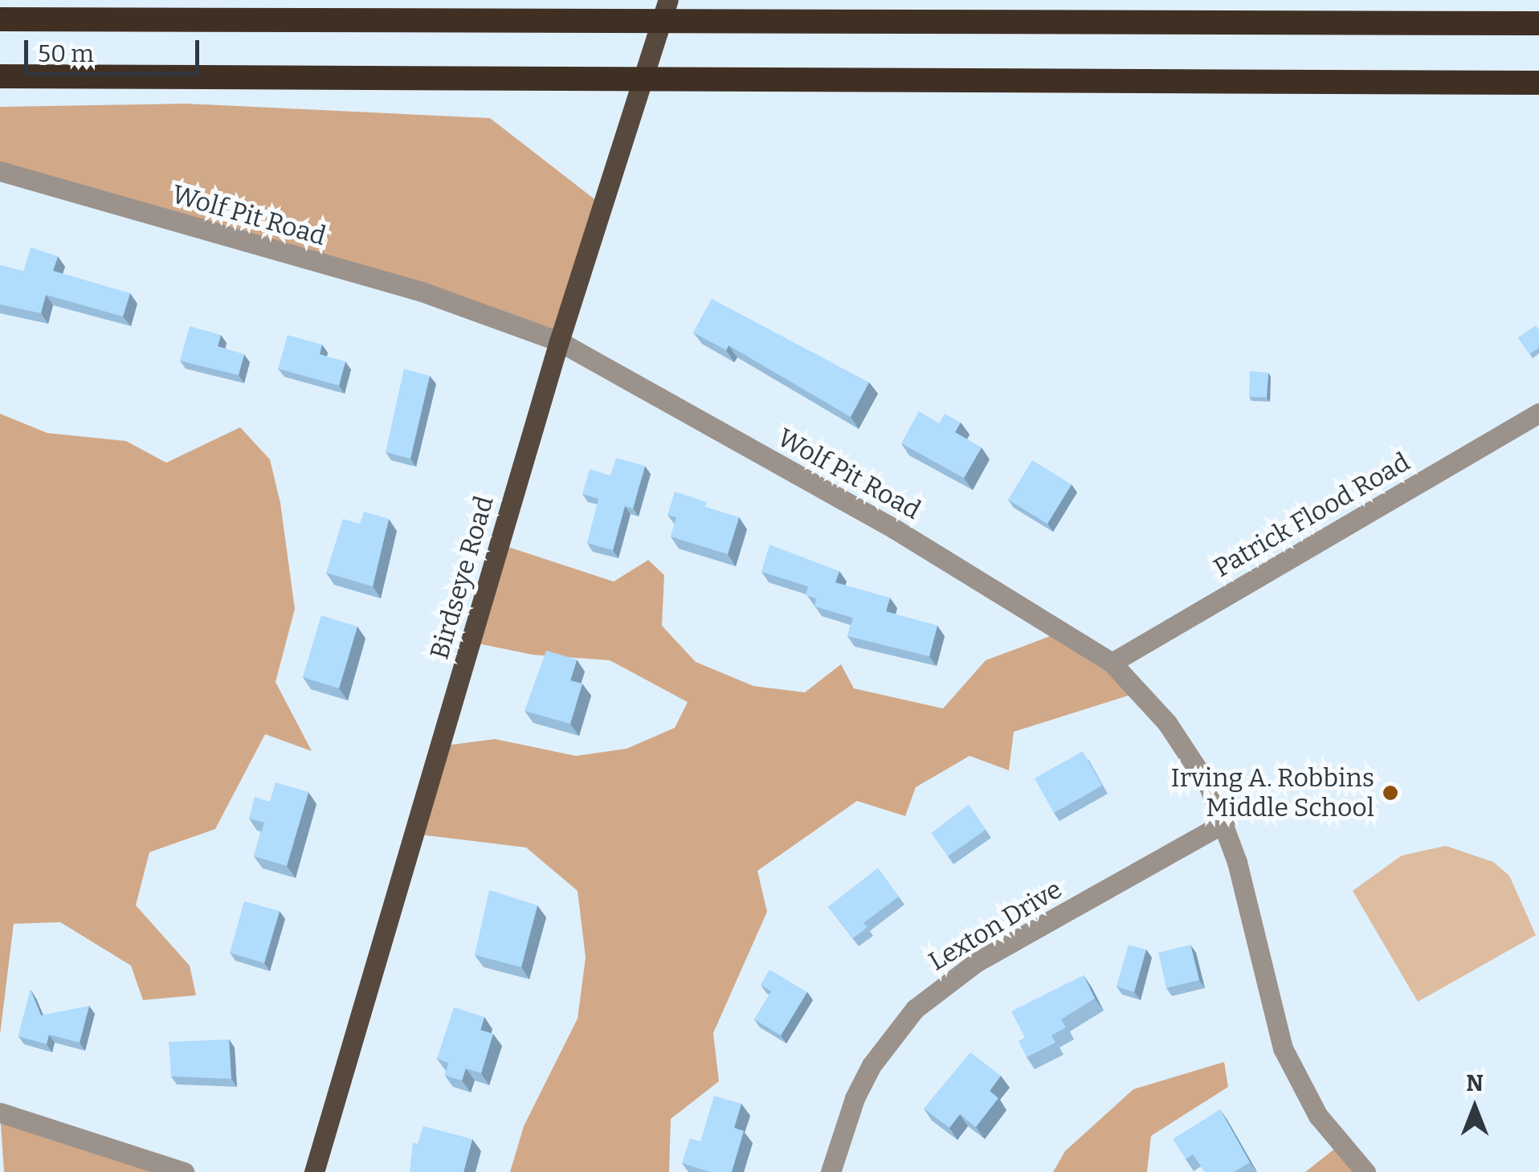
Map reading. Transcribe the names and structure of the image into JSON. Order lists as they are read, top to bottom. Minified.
{"streets":{"main road":["Birdseye Road"],"street":["Wolf Pit Road","Patrick Flood Road","Lexton Drive"]},"crossings":[["Wolf Pit Road","Patrick Flood Road"],["Wolf Pit Road","Birdseye Road"],["Wolf Pit Road","Lexton Drive"]],"places":["Irving A. Robbins Middle School"],"scale_bar":"50 m","north":"top"}
